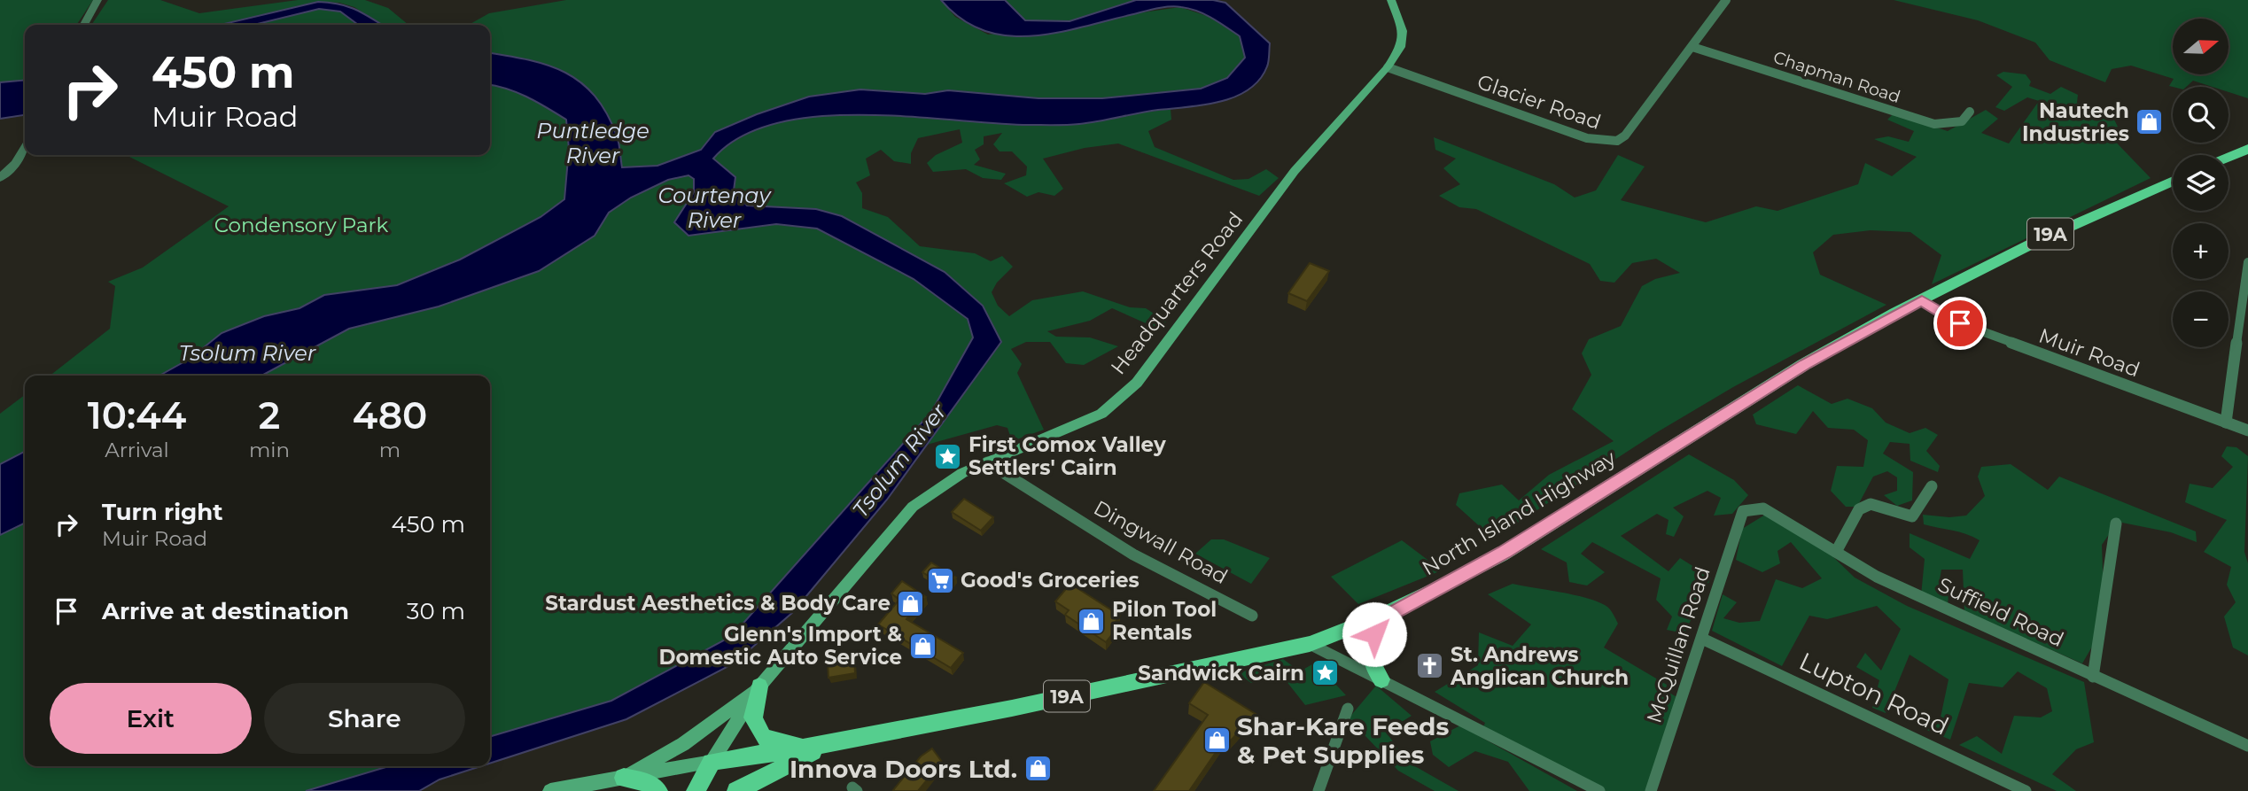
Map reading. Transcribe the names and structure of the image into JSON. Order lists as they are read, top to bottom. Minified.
{"streets":{"main road":["19A","Headquarters Road","North Island Highway"],"street":["Chapman Road","Glacier Road","Muir Road","Dingwall Road","Suffield Road","McQuillan Road","Lupton Road"]},"crossings":[["Chapman Road","Glacier Road"],["Glacier Road","Headquarters Road"],["19A","Headquarters Road"],["19A","North Island Highway"],["Headquarters Road","Dingwall Road"],["Muir Road","North Island Highway"],["Suffield Road","McQuillan Road"],["McQuillan Road","Lupton Road"]],"water":["Puntledge River","Courtenay River","Tsolum River"],"parks":["Condensory Park"],"places":{"shop":["Nautech Industries","Stardust Aesthetics & Body Care","Pilon Tool Rentals","Glenn's Import & Domestic Auto Service","Shar-Kare Feeds & Pet Supplies","Innova Doors Ltd."],"place":["First Comox Valley Settlers' Cairn","Sandwick Cairn"],"supermarket":["Good's Groceries"],"church":["St. Andrews Anglican Church"]},"north":"right","page":{"map_buttons":["+","−"],"turn":["450 m","Muir Road"],"eta":["10:44","Arrival","2","min","480","m"],"list":[{"name":"Turn right","note":"Muir Road","value":"450 m"},{"name":"Arrive at destination","value":"30 m"}],"buttons":["Exit","Share"]}}
